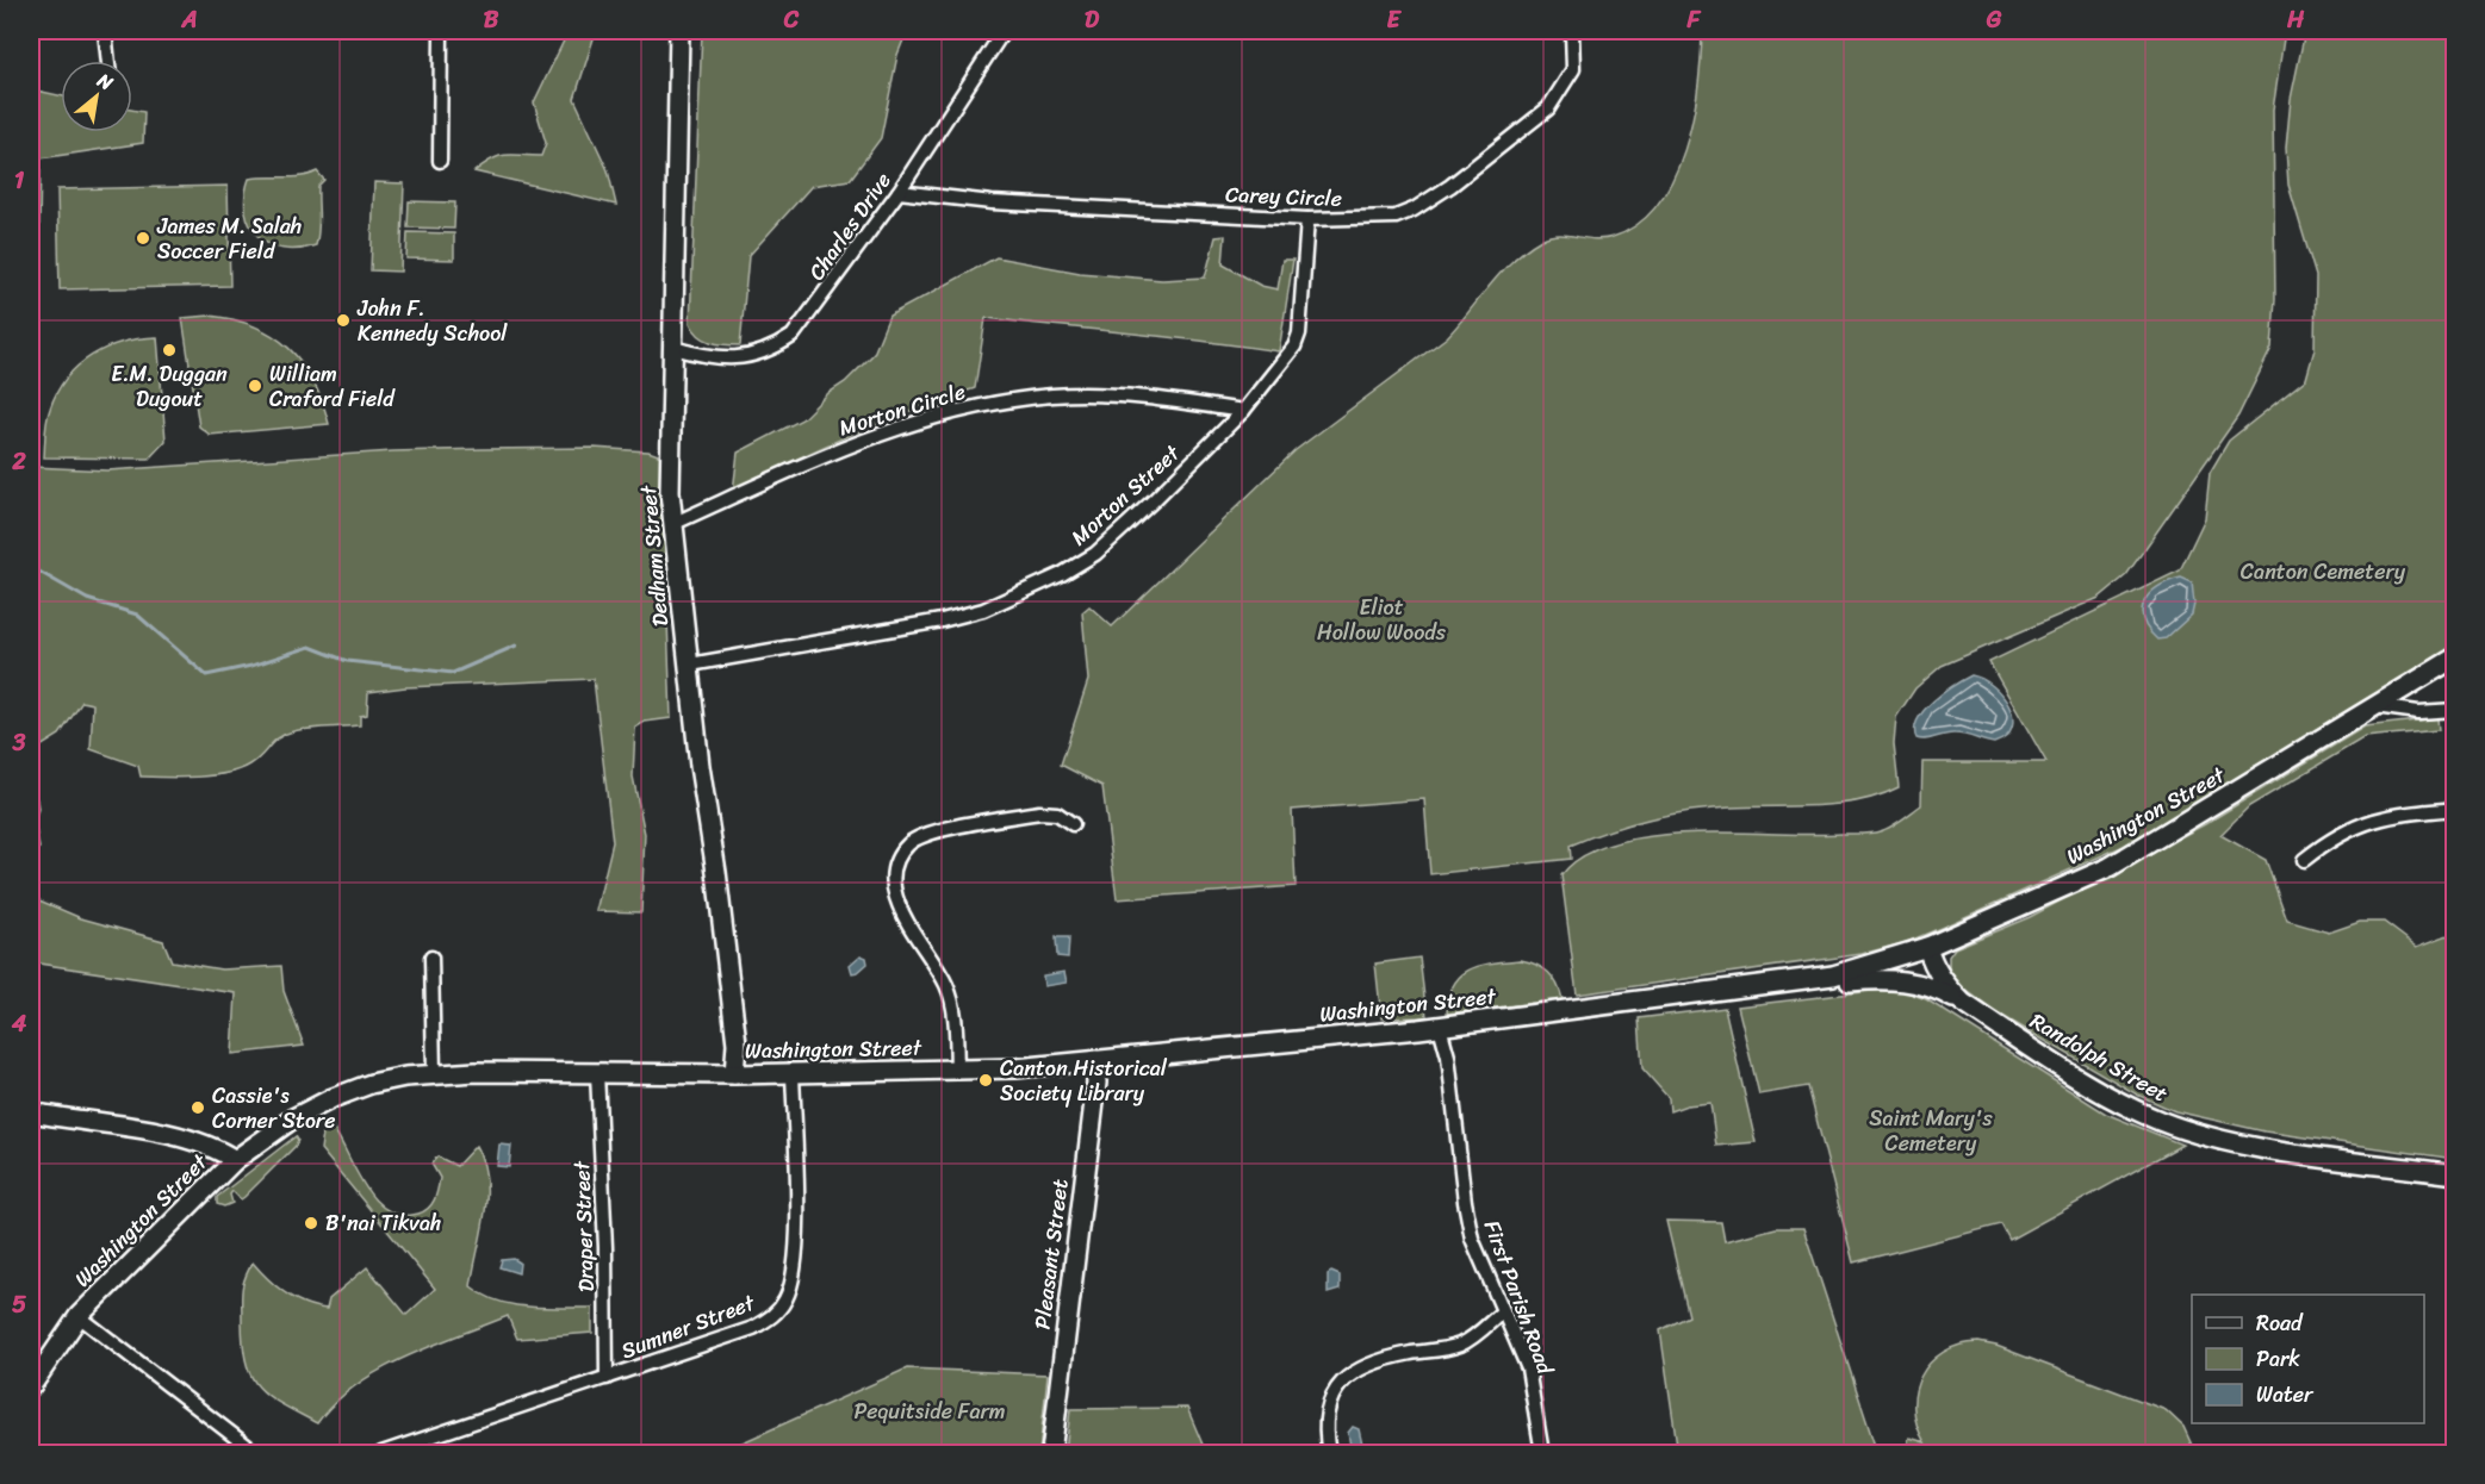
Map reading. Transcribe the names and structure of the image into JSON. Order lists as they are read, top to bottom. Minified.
{"streets":{"main road":["Dedham Street","Washington Street","Randolph Street","Pleasant Street"],"street":["Carey Circle","Charles Drive","Morton Circle","Morton Street","Draper Street","First Parish Road","Sumner Street"]},"crossings":[["Carey Circle","Charles Drive"],["Carey Circle","Morton Street"],["Charles Drive","Dedham Street"],["Morton Circle","Morton Street"],["Morton Circle","Dedham Street"],["Morton Street","Dedham Street"],["Dedham Street","Washington Street"],["Washington Street","Randolph Street"],["Washington Street","Draper Street"],["Washington Street","Pleasant Street"],["Washington Street","First Parish Road"],["Washington Street","Sumner Street"],["Draper Street","Sumner Street"]],"parks":["Canton Cemetery","Eliot Hollow Woods","Saint Mary's Cemetery","Pequitside Farm"],"places":["James M. Salah Soccer Field","John F. Kennedy School","E.M. Duggan Dugout","William Craford Field","Canton Historical Society Library","Cassie's Corner Store","B'nai Tikvah"],"legend":["Road","Park","Water"],"north":"top right","grid":{"columns":["A","B","C","D","E","F","G","H"],"rows":["1","2","3","4","5"]}}
